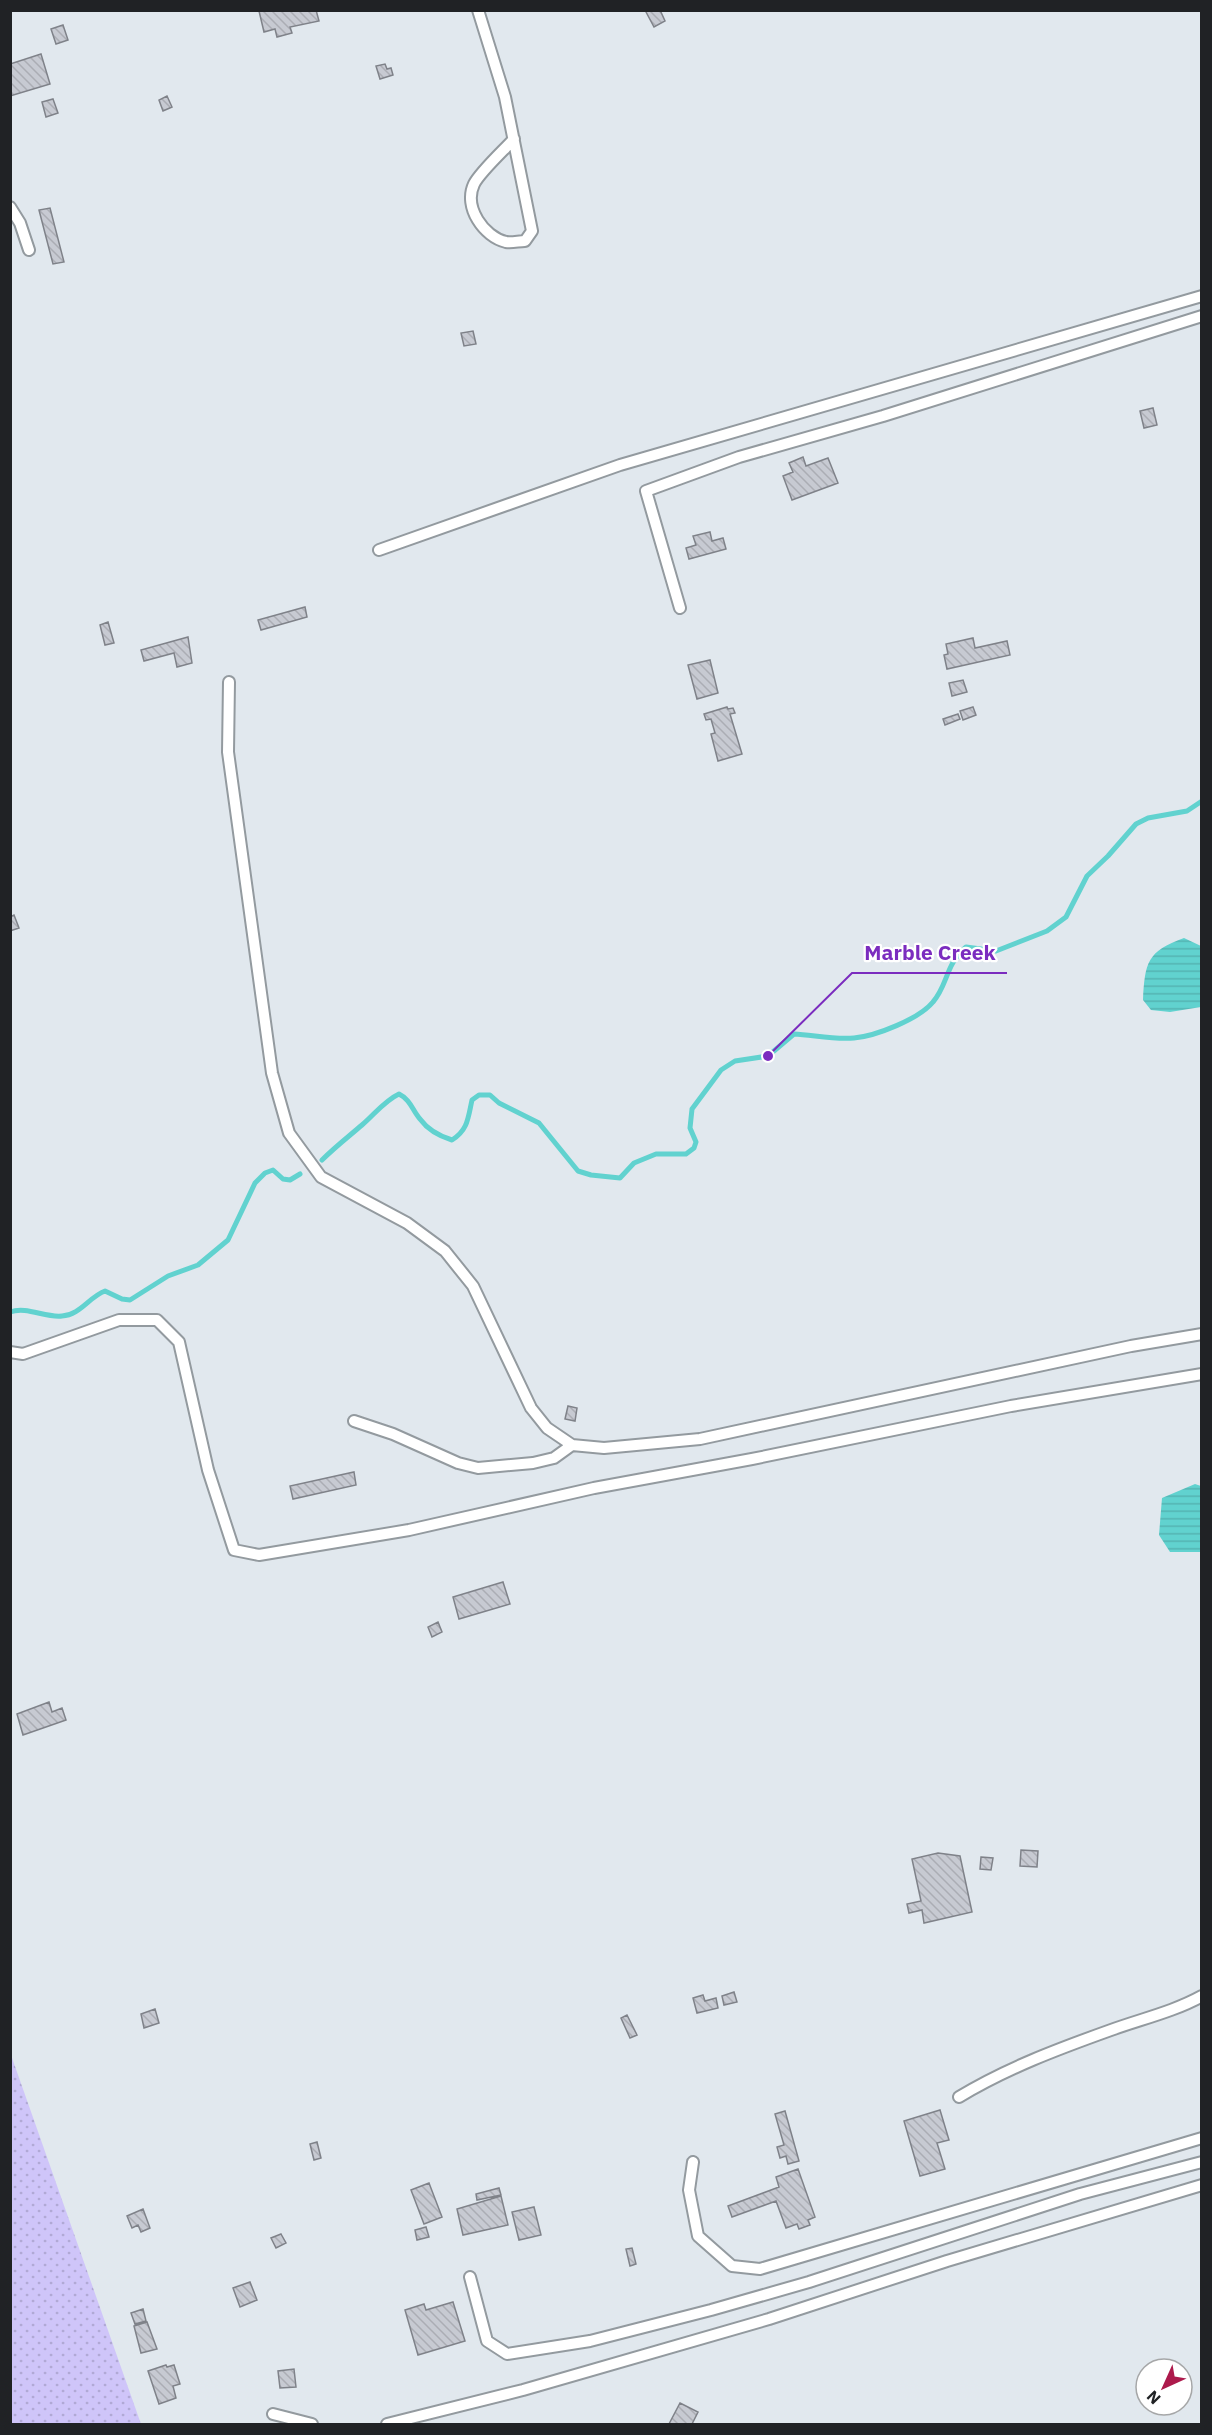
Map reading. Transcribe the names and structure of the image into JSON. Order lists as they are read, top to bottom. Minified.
{"places":["Marble Creek"],"north":"bottom left"}
